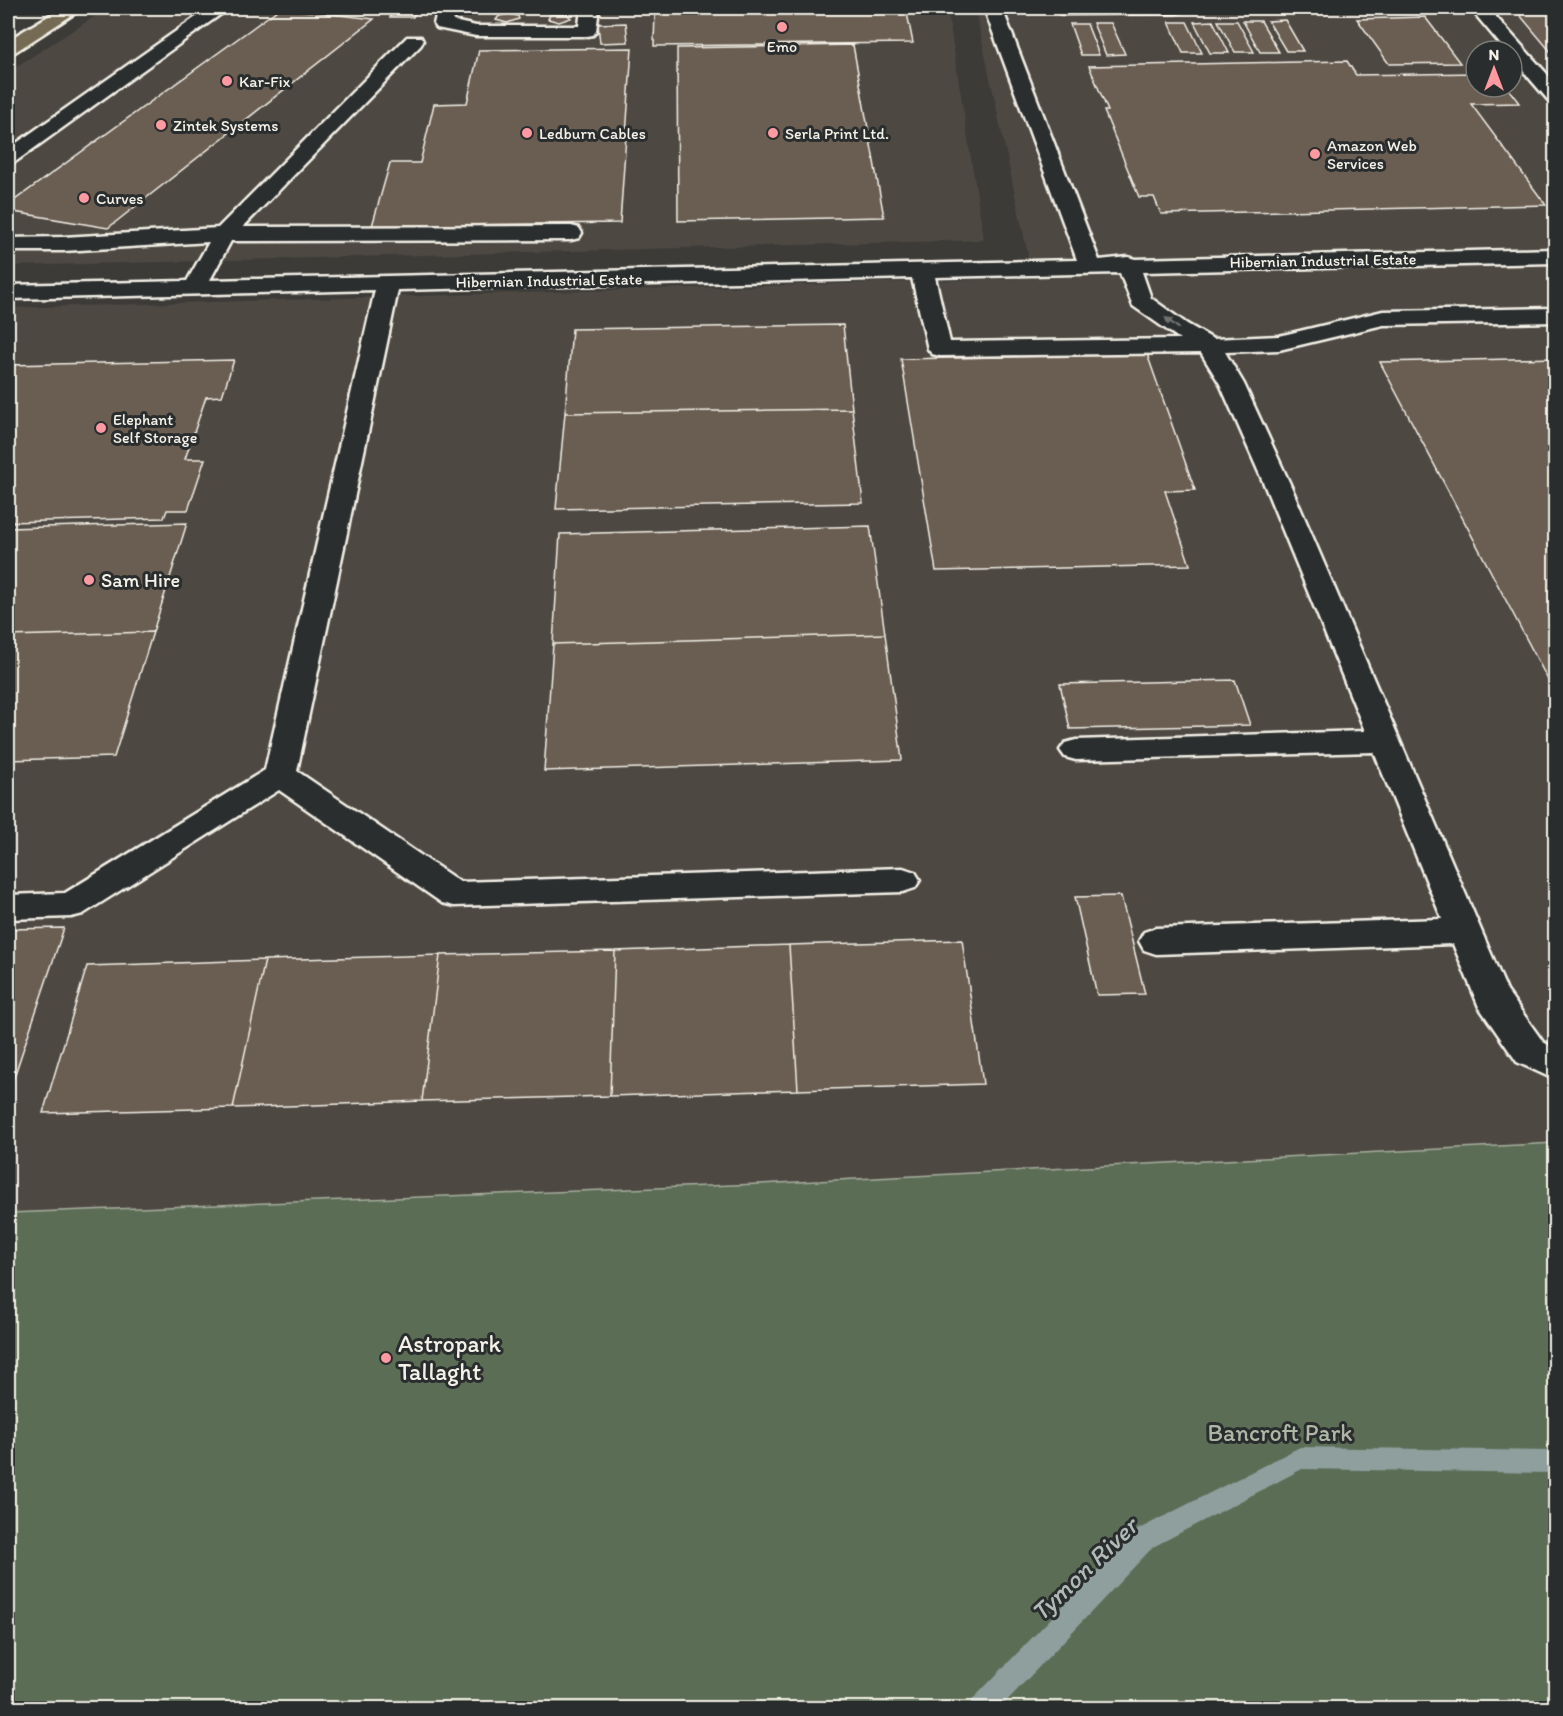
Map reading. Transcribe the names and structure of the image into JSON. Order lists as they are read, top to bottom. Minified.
{"streets":{"street":["Hibernian Industrial Estate"]},"water":["Tymon River"],"parks":["Bancroft Park"],"places":["Emo","Kar-Fix","Zintek Systems","Ledburn Cables","Serla Print Ltd.","Amazon Web Services","Curves","Elephant Self Storage","Sam Hire","Astropark Tallaght"],"north":"top"}
